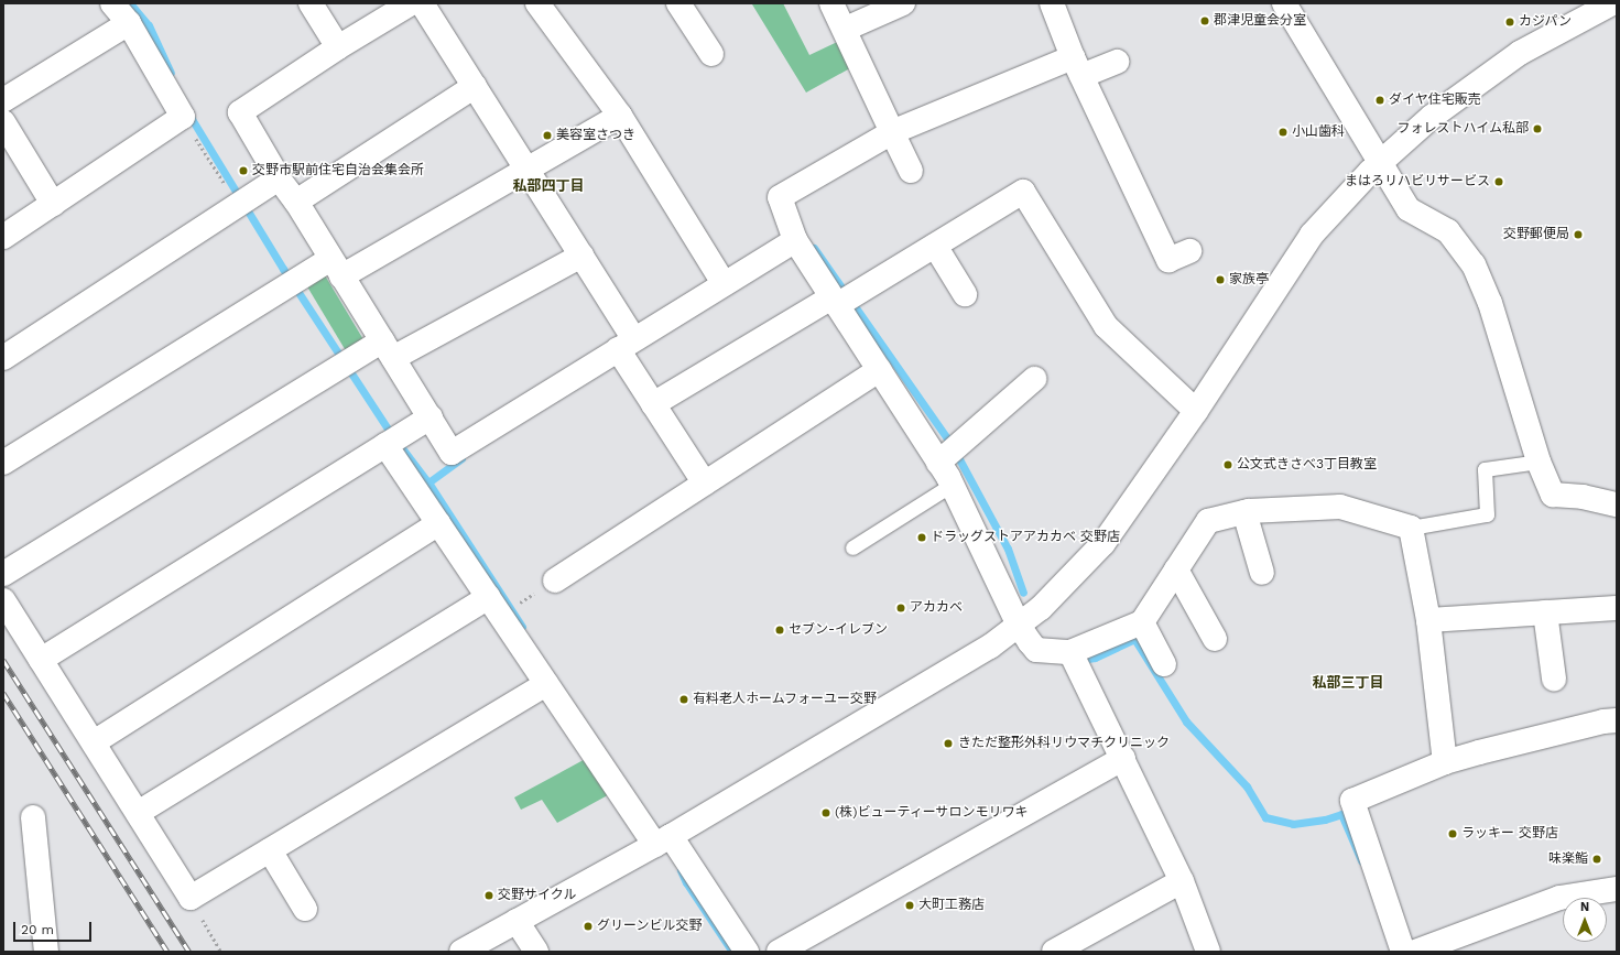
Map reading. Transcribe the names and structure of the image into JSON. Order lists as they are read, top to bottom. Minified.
{"districts":["私部四丁目","私部三丁目"],"places":["郡津児童会分室","カジパン","ダイヤ住宅販売","フォレストハイム私部","小山歯科","美容室さつき","交野市駅前住宅自治会集会所","まはろリハビリサービス","交野郵便局","家族亭","公文式きさべ3丁目教室","ドラッグストアアカカベ 交野店","アカカベ","セブン-イレブン","有料老人ホームフォーユー交野","きただ整形外科リウマチクリニック","(株)ビューティーサロンモリワキ","ラッキー 交野店","味楽鮨","交野サイクル","大町工務店","グリーンビル交野"],"scale_bar":"20 m","north":"top"}
